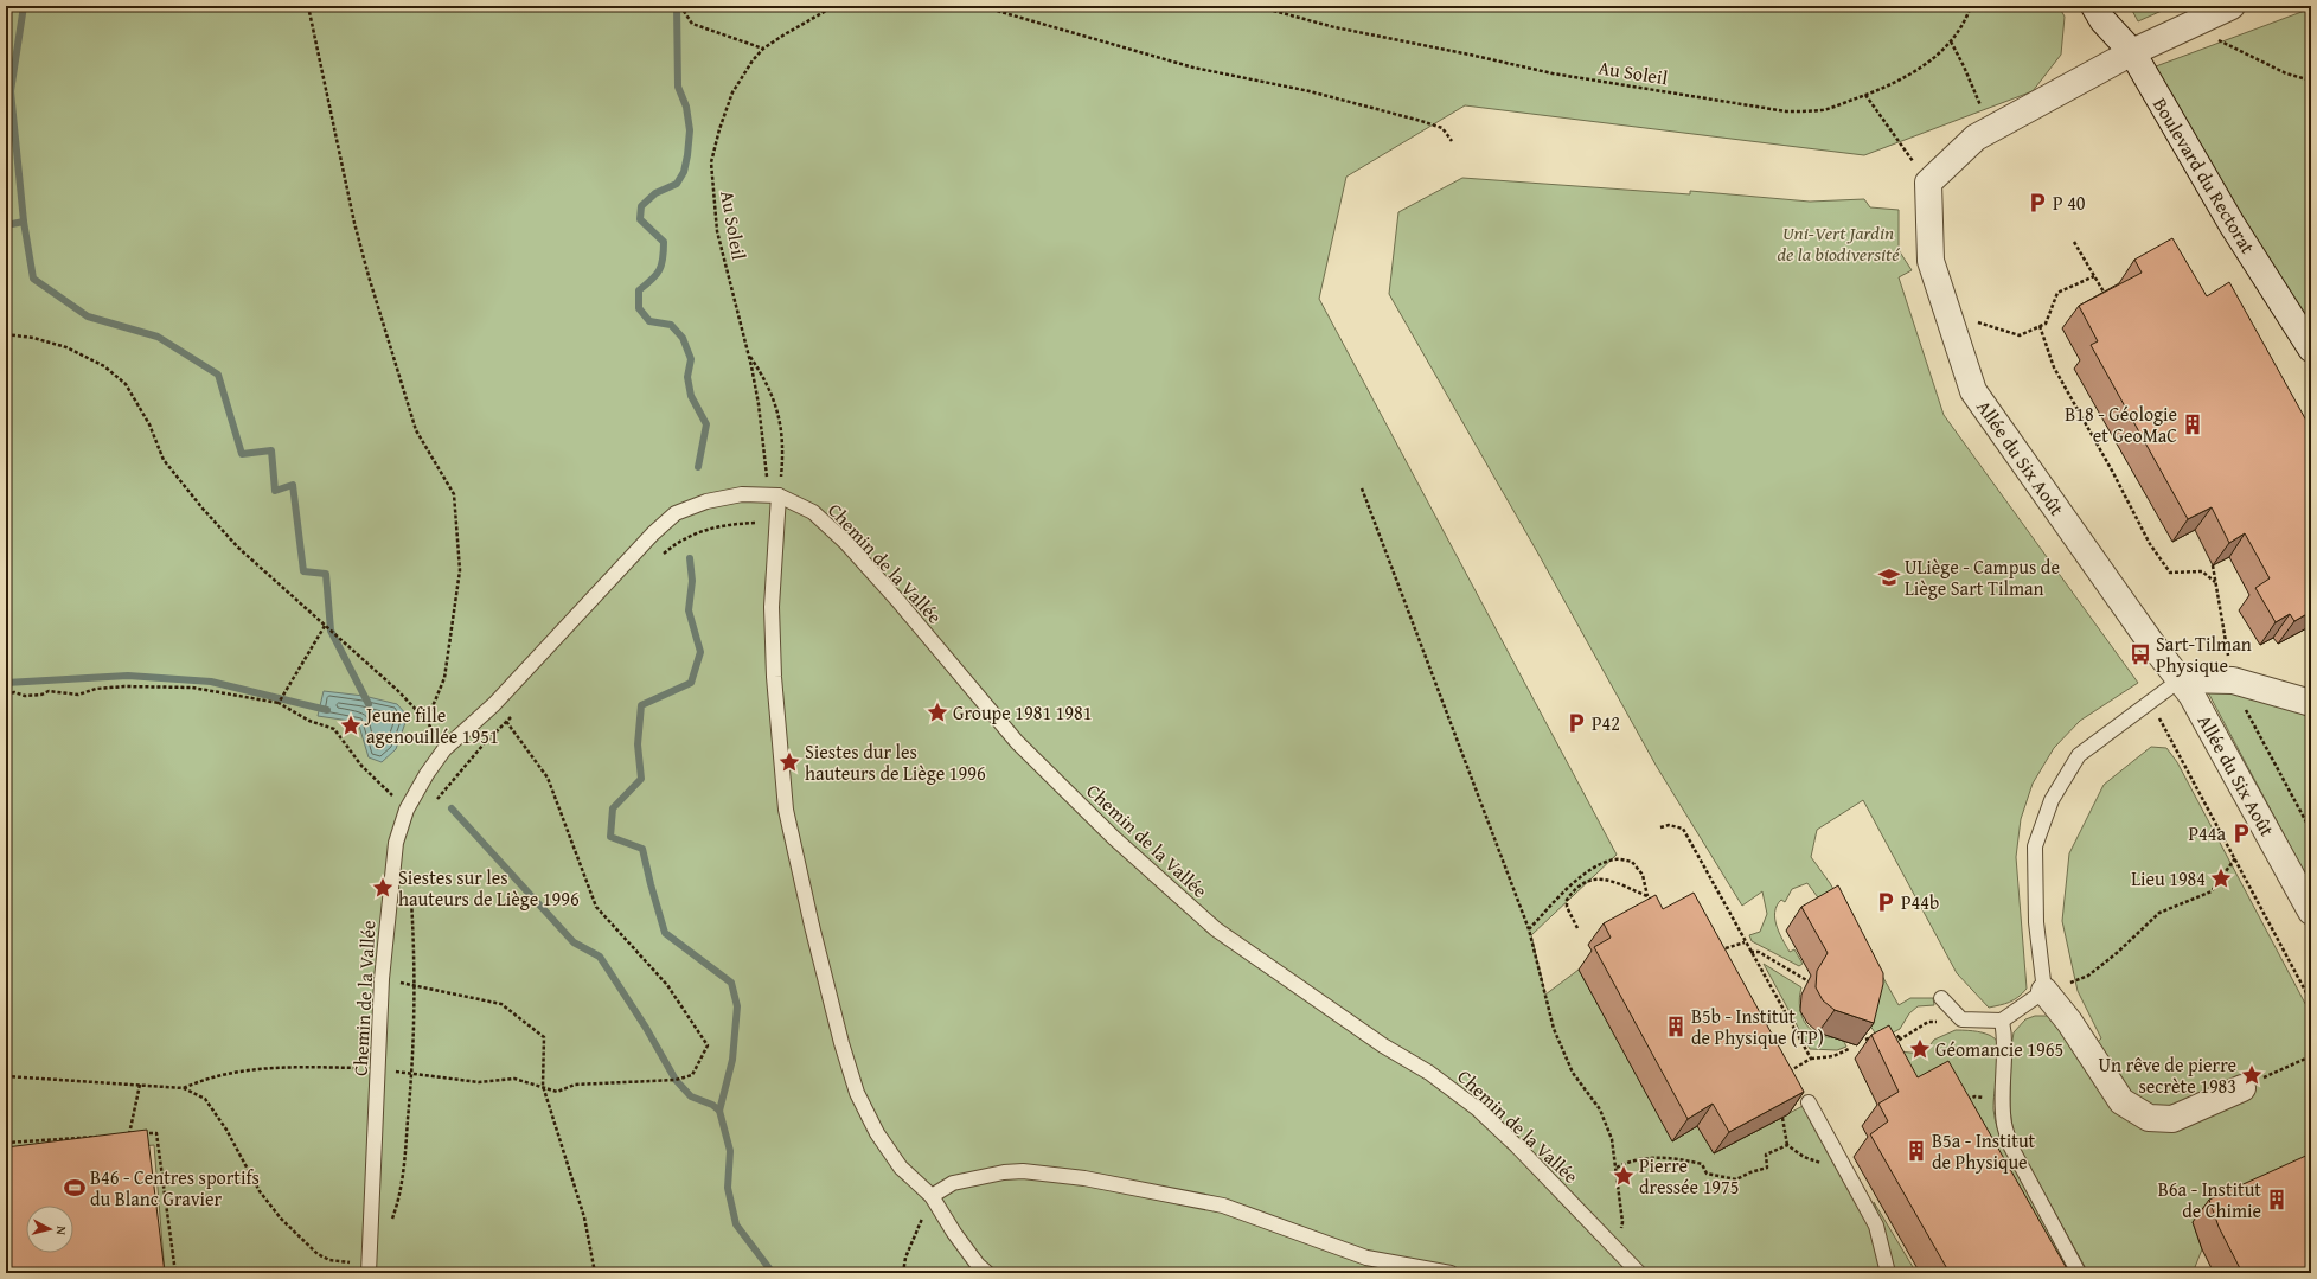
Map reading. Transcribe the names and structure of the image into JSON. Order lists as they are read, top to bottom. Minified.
{"streets":{"street":["Boulevard du Rectorat","Allée du Six Août"],"lane":["Chemin de la Vallée"],"path":["Au Soleil"]},"crossings":[["Au Soleil","Chemin de la Vallée"]],"parks":["Uni-Vert Jardin de la biodiversité"],"places":{"parking":["P 40","P42","P44a","P44b"],"building":["B18 - Géologie et GeoMaC","B5b - Institut de Physique (TP)","B5a - Institut de Physique","B6a - Institut de Chimie"],"school or university":["ULiège - Campus de Liège Sart Tilman"],"bus stop":["Sart-Tilman Physique"],"place":["Groupe 1981 1981","Jeune fille agenouillée 1951","Siestes dur les hauteurs de Liège 1996","Lieu 1984","Siestes sur les hauteurs de Liège 1996","Géomancie 1965","Un rêve de pierre secrète 1983","Pierre dressée 1975"],"sports":["B46 - Centres sportifs du Blanc Gravier"]},"north":"right"}
